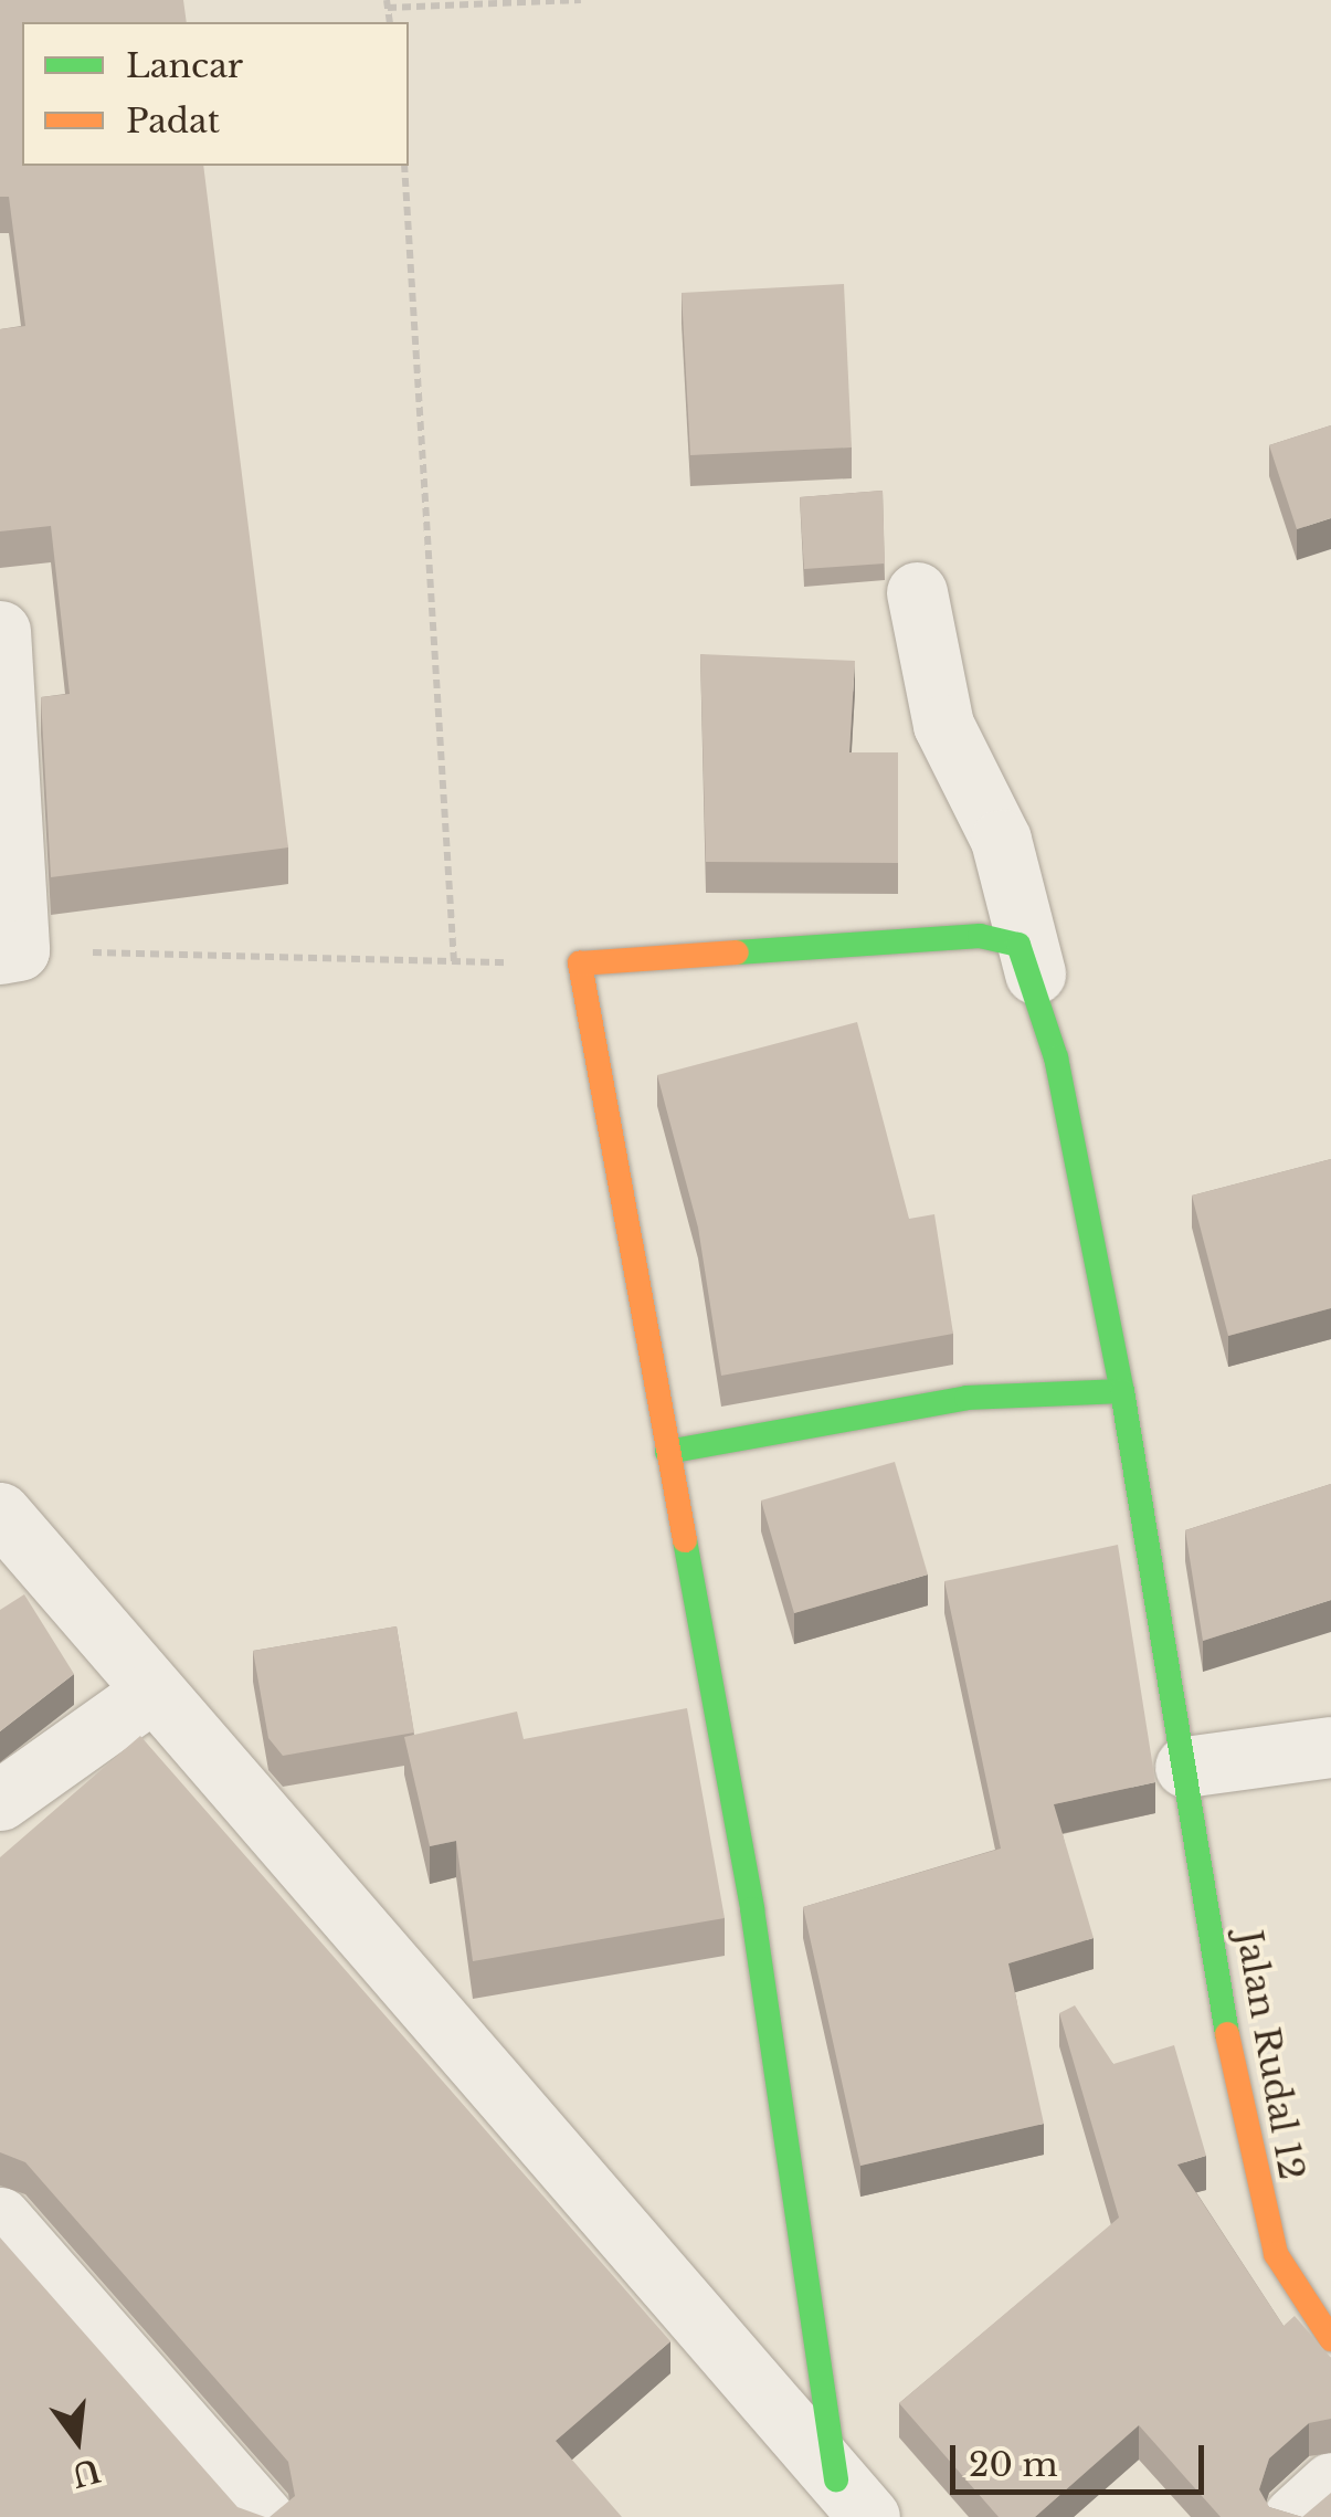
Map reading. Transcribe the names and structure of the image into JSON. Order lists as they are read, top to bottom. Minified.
{"streets":{"street":["Jalan Rudal 12"]},"legend":["Lancar","Padat"],"scale_bar":"20 m","north":"bottom"}
